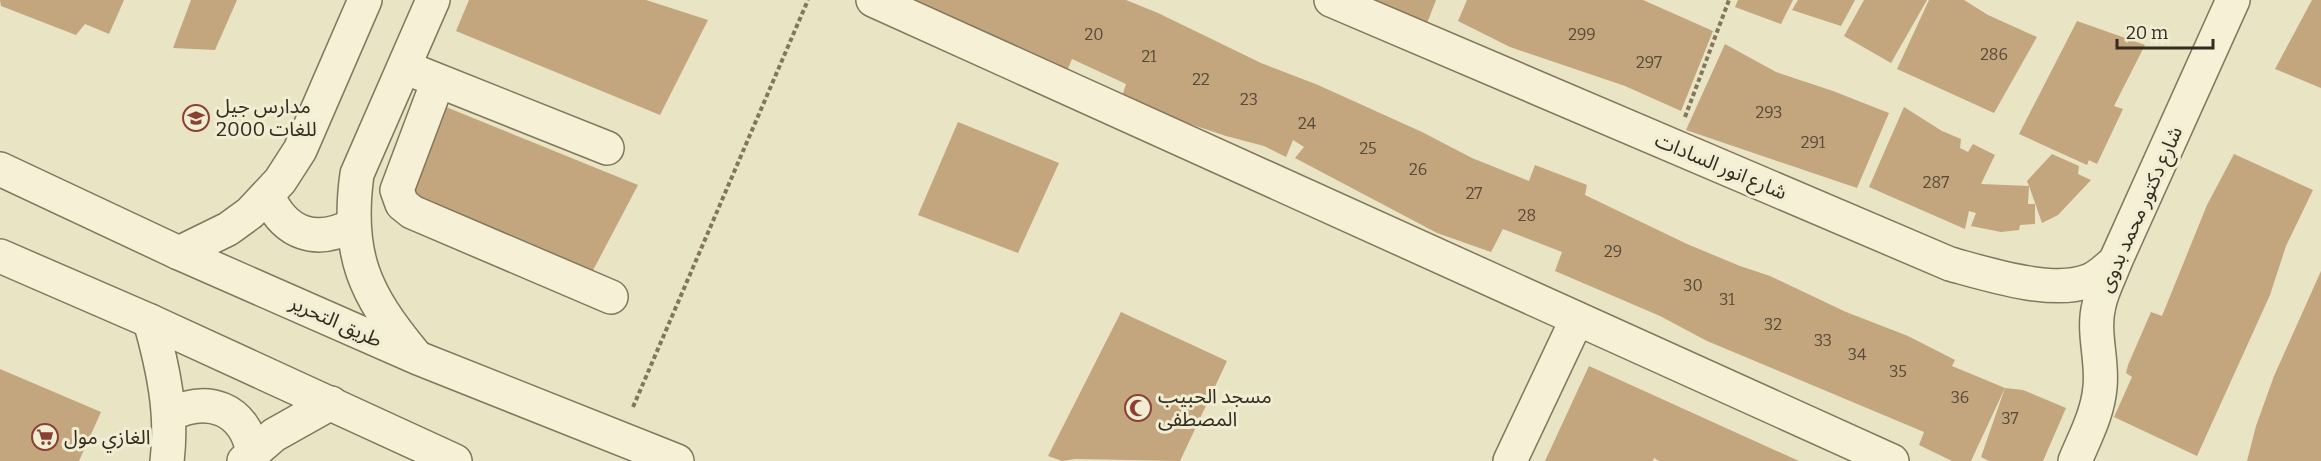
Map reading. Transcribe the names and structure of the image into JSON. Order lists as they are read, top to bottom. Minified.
{"streets":{"street":["شارع انور السادات","شارع دكتور محمد بدوى","طريق التحرير"]},"crossings":[["شارع انور السادات","شارع دكتور محمد بدوى"]],"places":{"school or university":["مدارس جيل 2000 للغات"],"mosque":["مسجد الحبيب المصطفى"],"supermarket":["الغازي مول"]},"house_numbers":["20","299","286","21","297","22","23","293","24","291","25","26","287","27","28","29","30","31","32","33","34","35","36","37"],"scale_bar":"20 m"}
